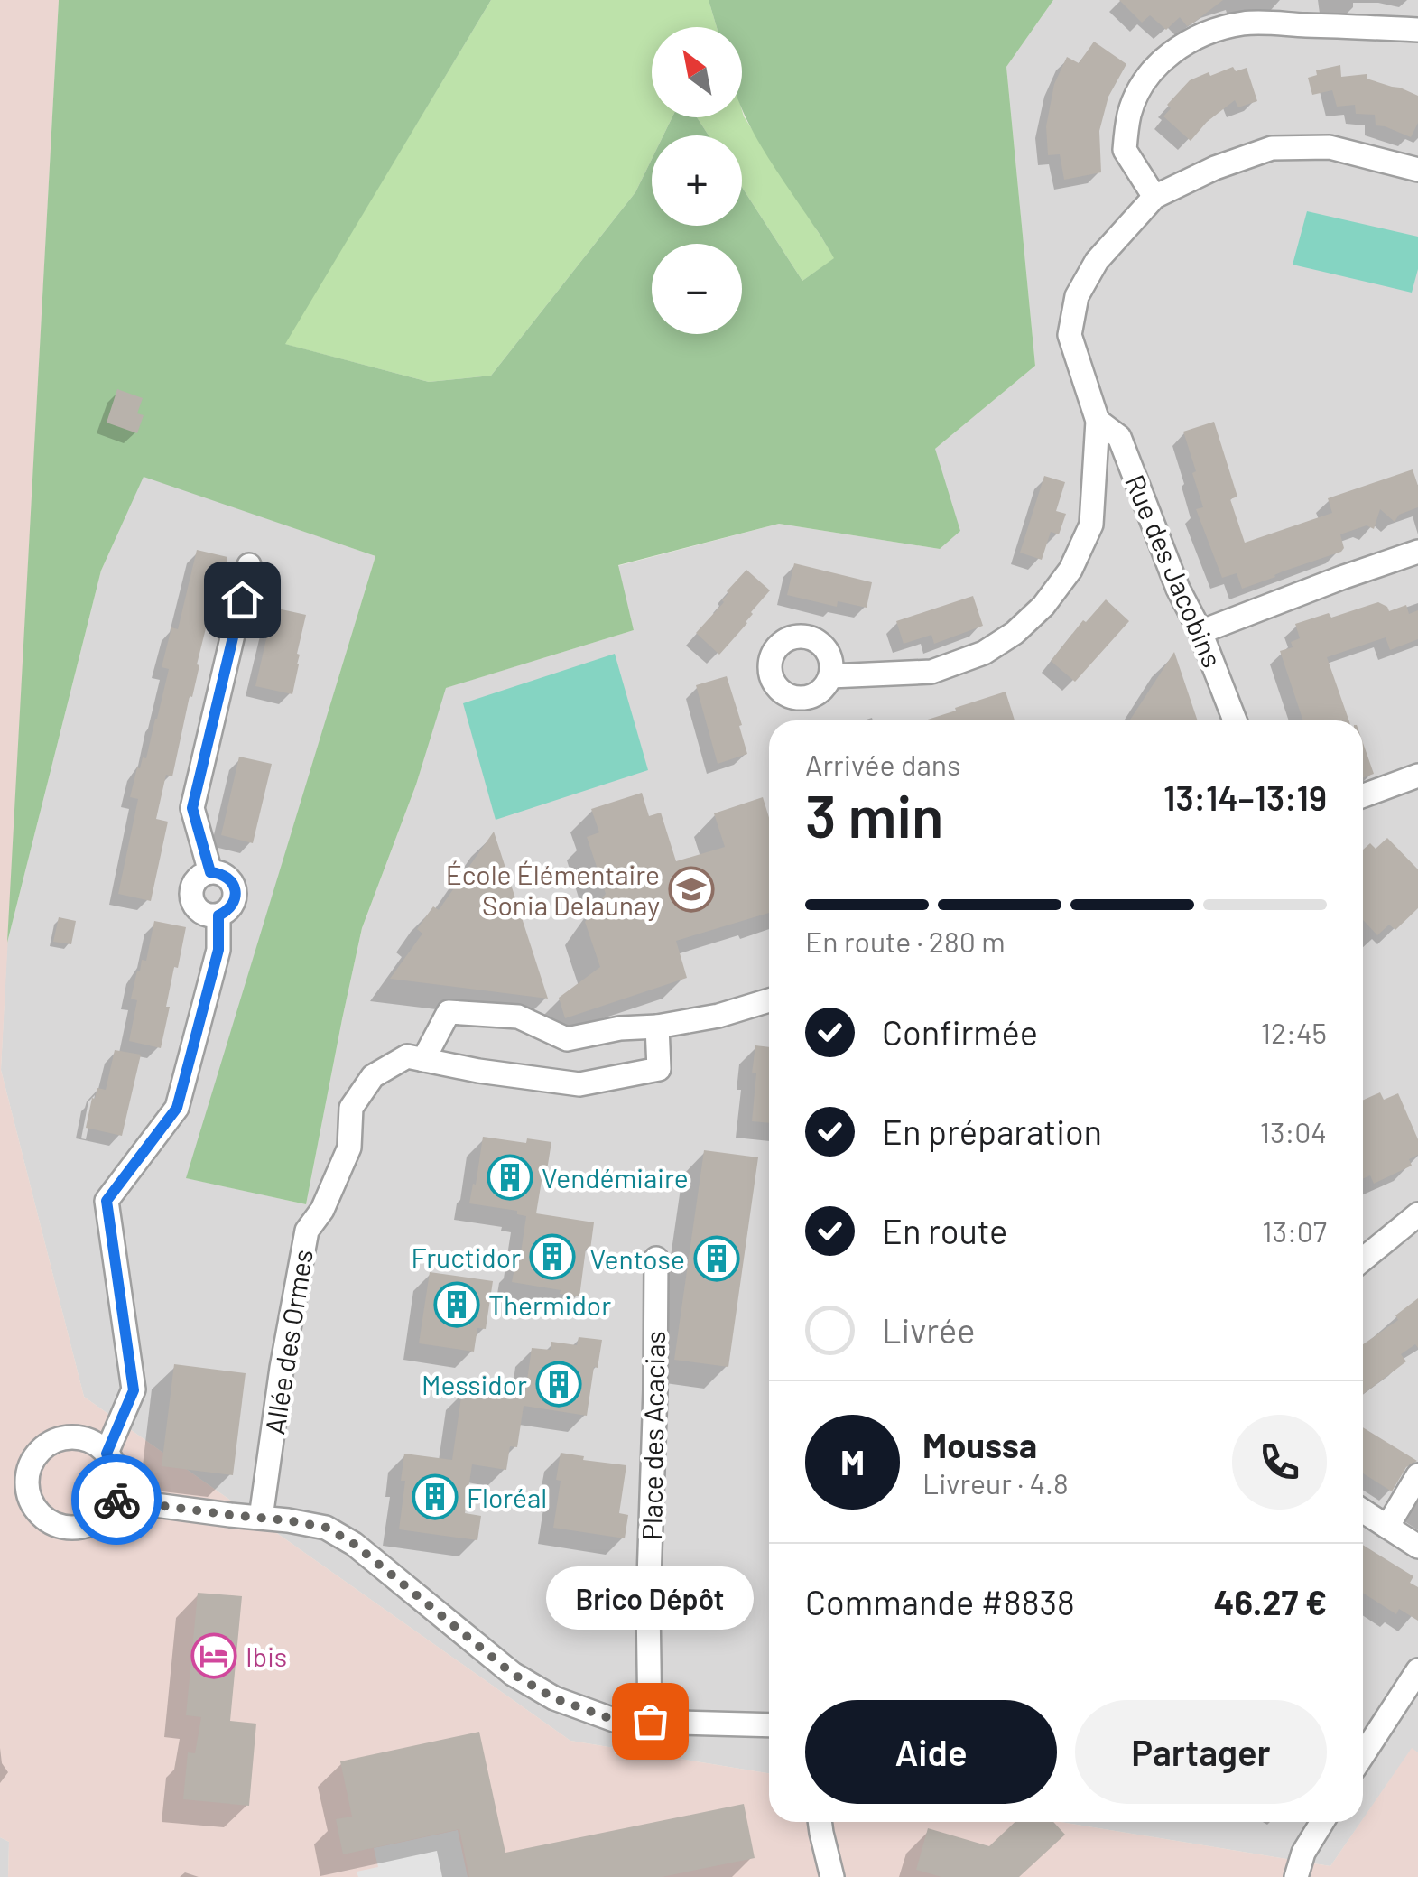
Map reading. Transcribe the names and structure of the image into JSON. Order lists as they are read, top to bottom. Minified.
{"streets":{"street":["Rue des Jacobins","Allée des Ormes","Place des Acacias"]},"places":{"school or university":["École Élémentaire Sonia Delaunay"],"building":["Vendémiaire","Fructidor","Ventose","Thermidor","Messidor","Floréal"],"hotel":["Ibis"],"other":["Brico Dépôt"]},"north":"top left","page":{"map_buttons":["+","−"],"heading":["3 min","Arrivée dans","13:14–13:19"],"panel":["Moussa","Livreur · 4.8","Commande #8838","46.27 €"],"bar":"En route · 280 m","list":[["Confirmée","12:45"],["En préparation","13:04"],["En route","13:07"],"Livrée"],"round":"M","bubble":"Brico Dépôt","buttons":["Aide","Partager"]}}
